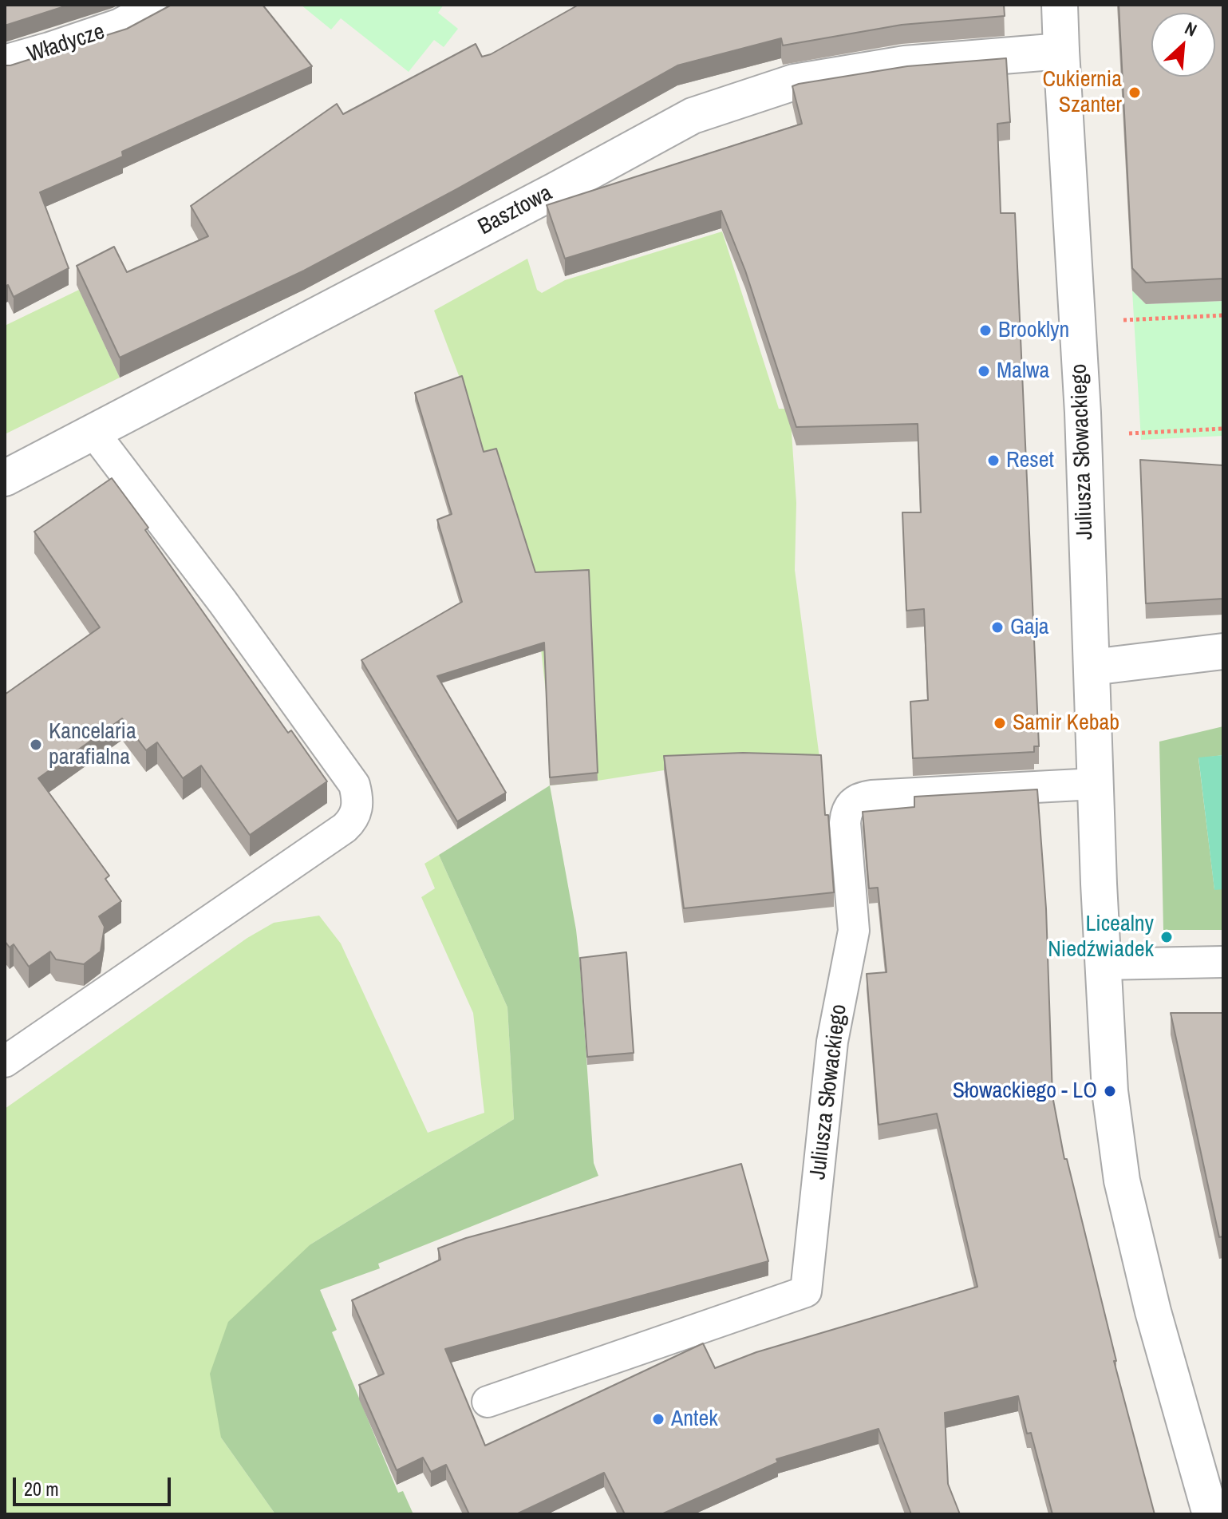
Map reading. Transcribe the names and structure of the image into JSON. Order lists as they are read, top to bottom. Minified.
{"streets":{"street":["Władycze","Basztowa","Juliusza Słowackiego"]},"crossings":[["Basztowa","Juliusza Słowackiego"]],"places":["Cukiernia Szanter","Brooklyn","Malwa","Reset","Gaja","Samir Kebab","Kancelaria parafialna","Licealny Niedźwiadek","Słowackiego - LO","Antek"],"scale_bar":"20 m","north":"top right"}
